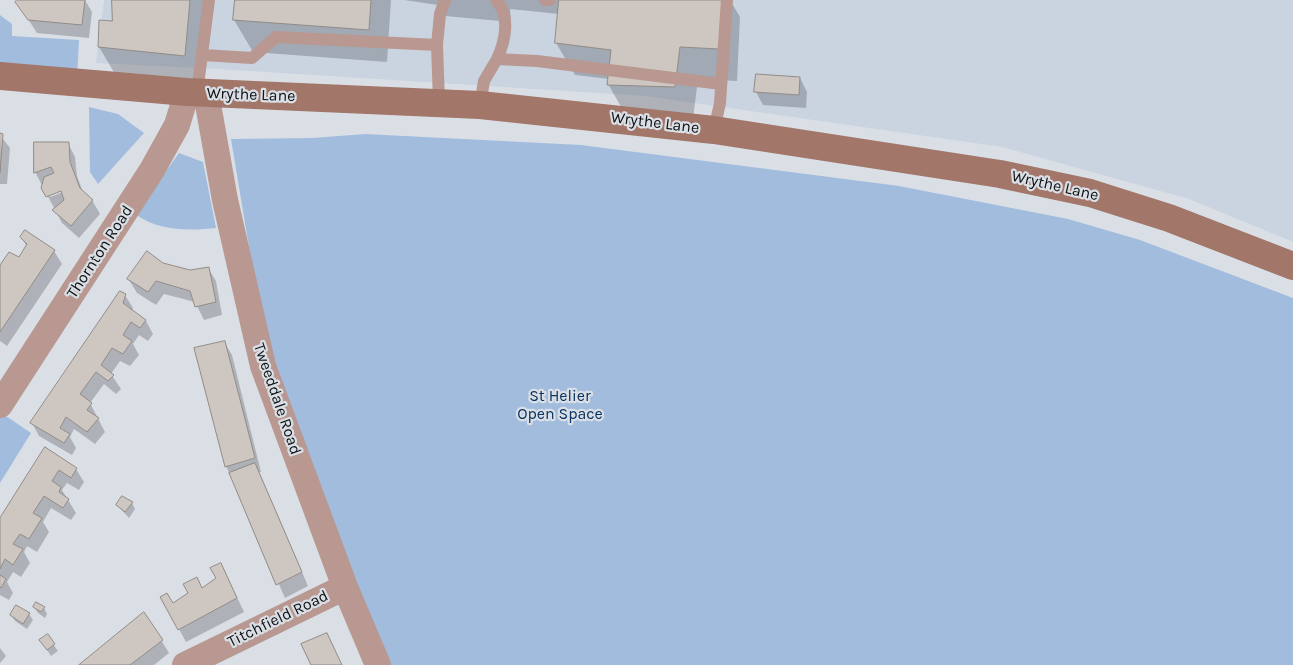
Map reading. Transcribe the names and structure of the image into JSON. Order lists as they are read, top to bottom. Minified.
{"streets":{"main road":["Wrythe Lane"],"street":["Thornton Road","Tweeddale Road","Titchfield Road"]},"crossings":[["Wrythe Lane","Thornton Road"],["Wrythe Lane","Tweeddale Road"],["Thornton Road","Tweeddale Road"],["Tweeddale Road","Titchfield Road"]],"parks":["St Helier Open Space"]}
